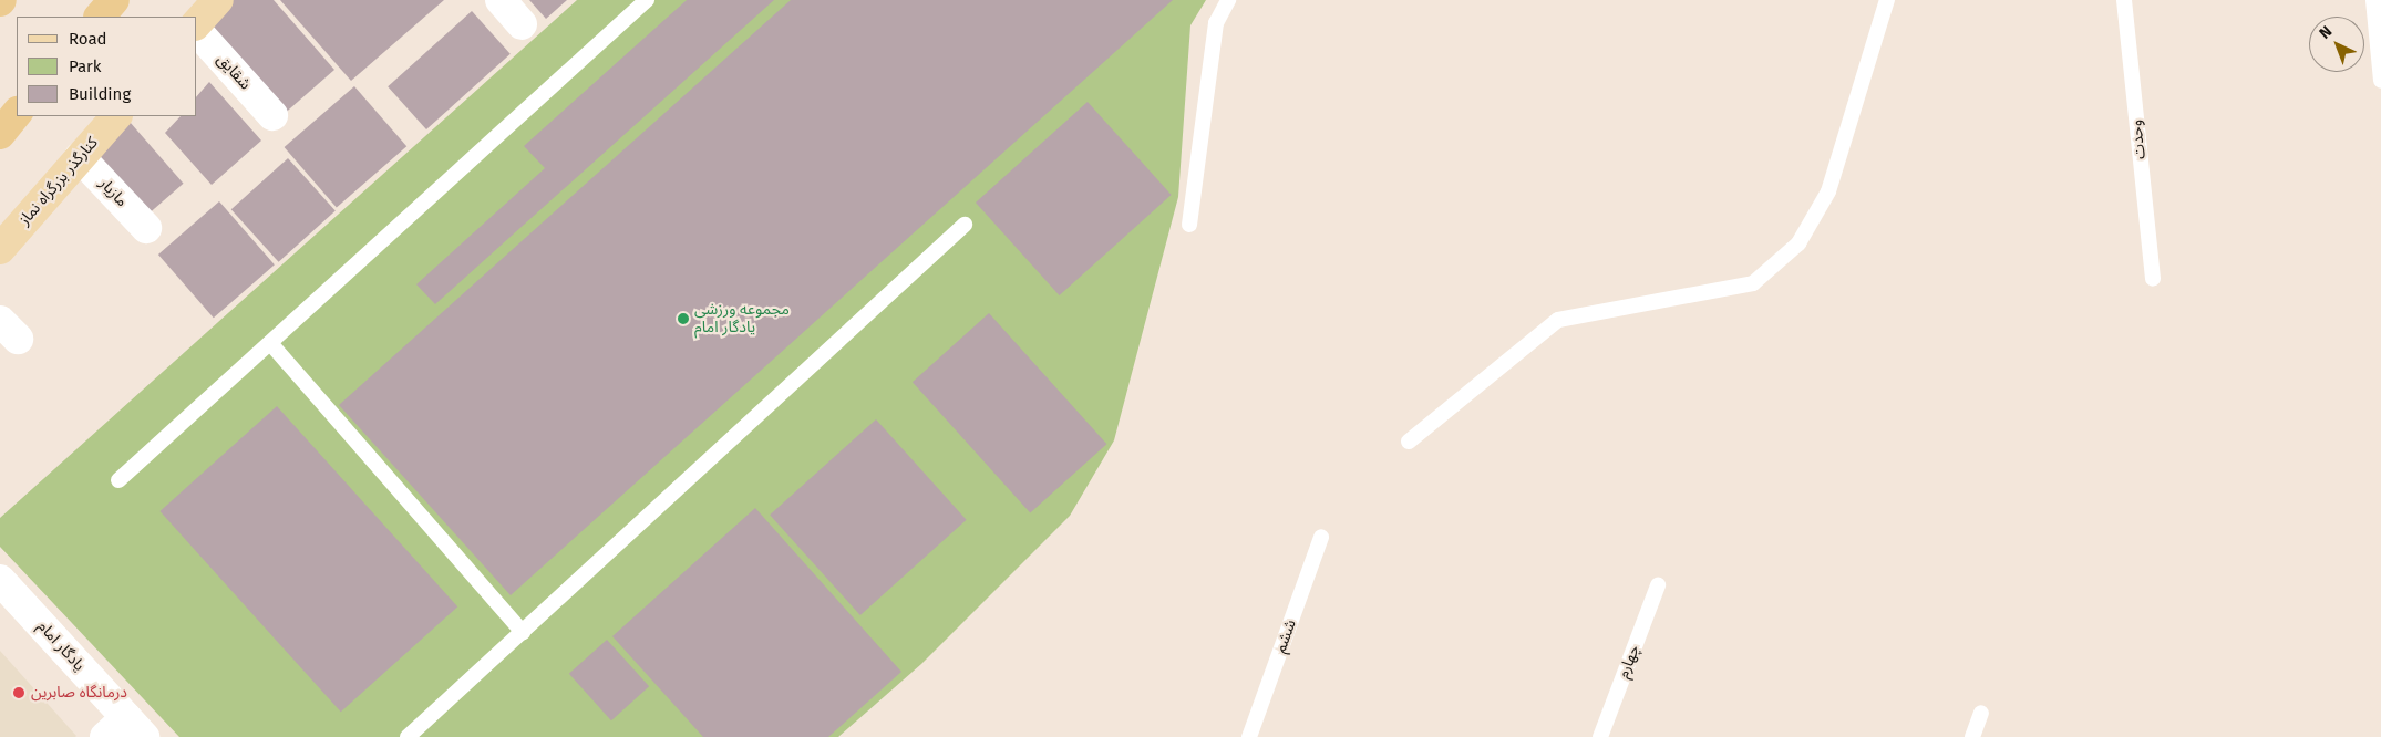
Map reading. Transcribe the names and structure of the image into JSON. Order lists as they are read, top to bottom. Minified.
{"streets":{"main road":["کنارگذر بزرگراه نماز"],"street":["شقایق","مازیار","یادگار امام"],"lane":["وحدت","ششم","چهارم"]},"crossings":[["کنارگذر بزرگراه نماز","مازیار"]],"places":["مجموعه ورزشی یادگار امام","درمانگاه صابرین"],"legend":["Road","Park","Building"],"north":"top left"}
